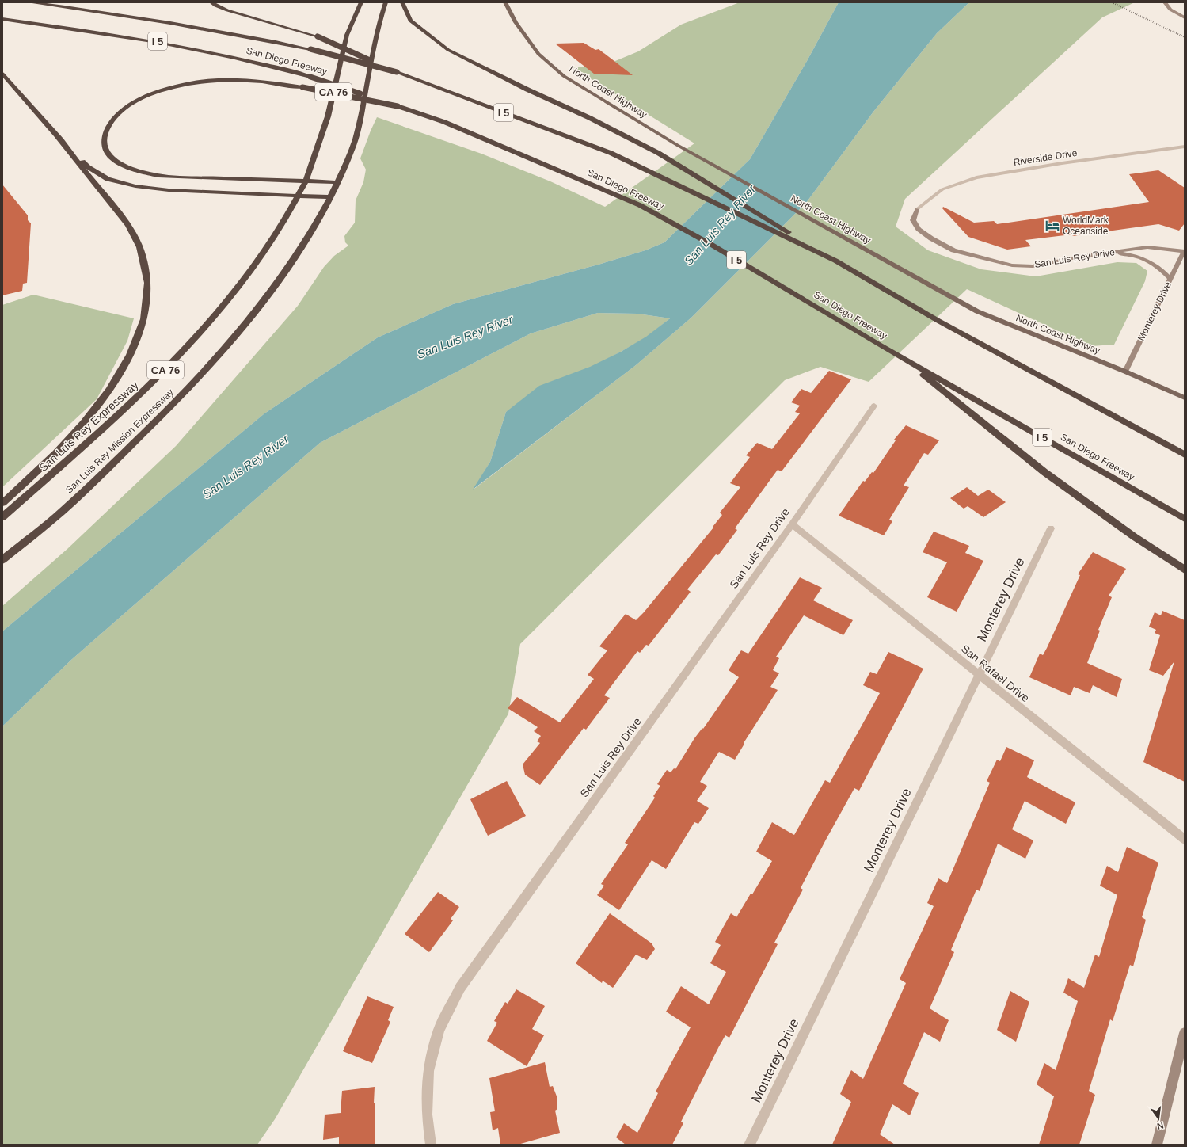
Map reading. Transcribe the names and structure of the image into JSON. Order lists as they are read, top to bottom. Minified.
{"streets":{"highway":["I 5","San Diego Freeway","CA 76","San Luis Rey Expressway","San Luis Rey Mission Expressway"],"main road":["North Coast Highway"],"street":["Riverside Drive","San Luis Rey Drive","Monterey Drive","San Rafael Drive"]},"crossings":[["CA 76","San Luis Rey Expressway"],["North Coast Highway","Monterey Drive"],["Riverside Drive","San Luis Rey Drive"],["San Luis Rey Drive","Monterey Drive"],["San Luis Rey Drive","San Rafael Drive"],["Monterey Drive","San Rafael Drive"]],"water":["San Luis Rey River"],"places":{"hotel":["WorldMark Oceanside"]},"north":"bottom"}
